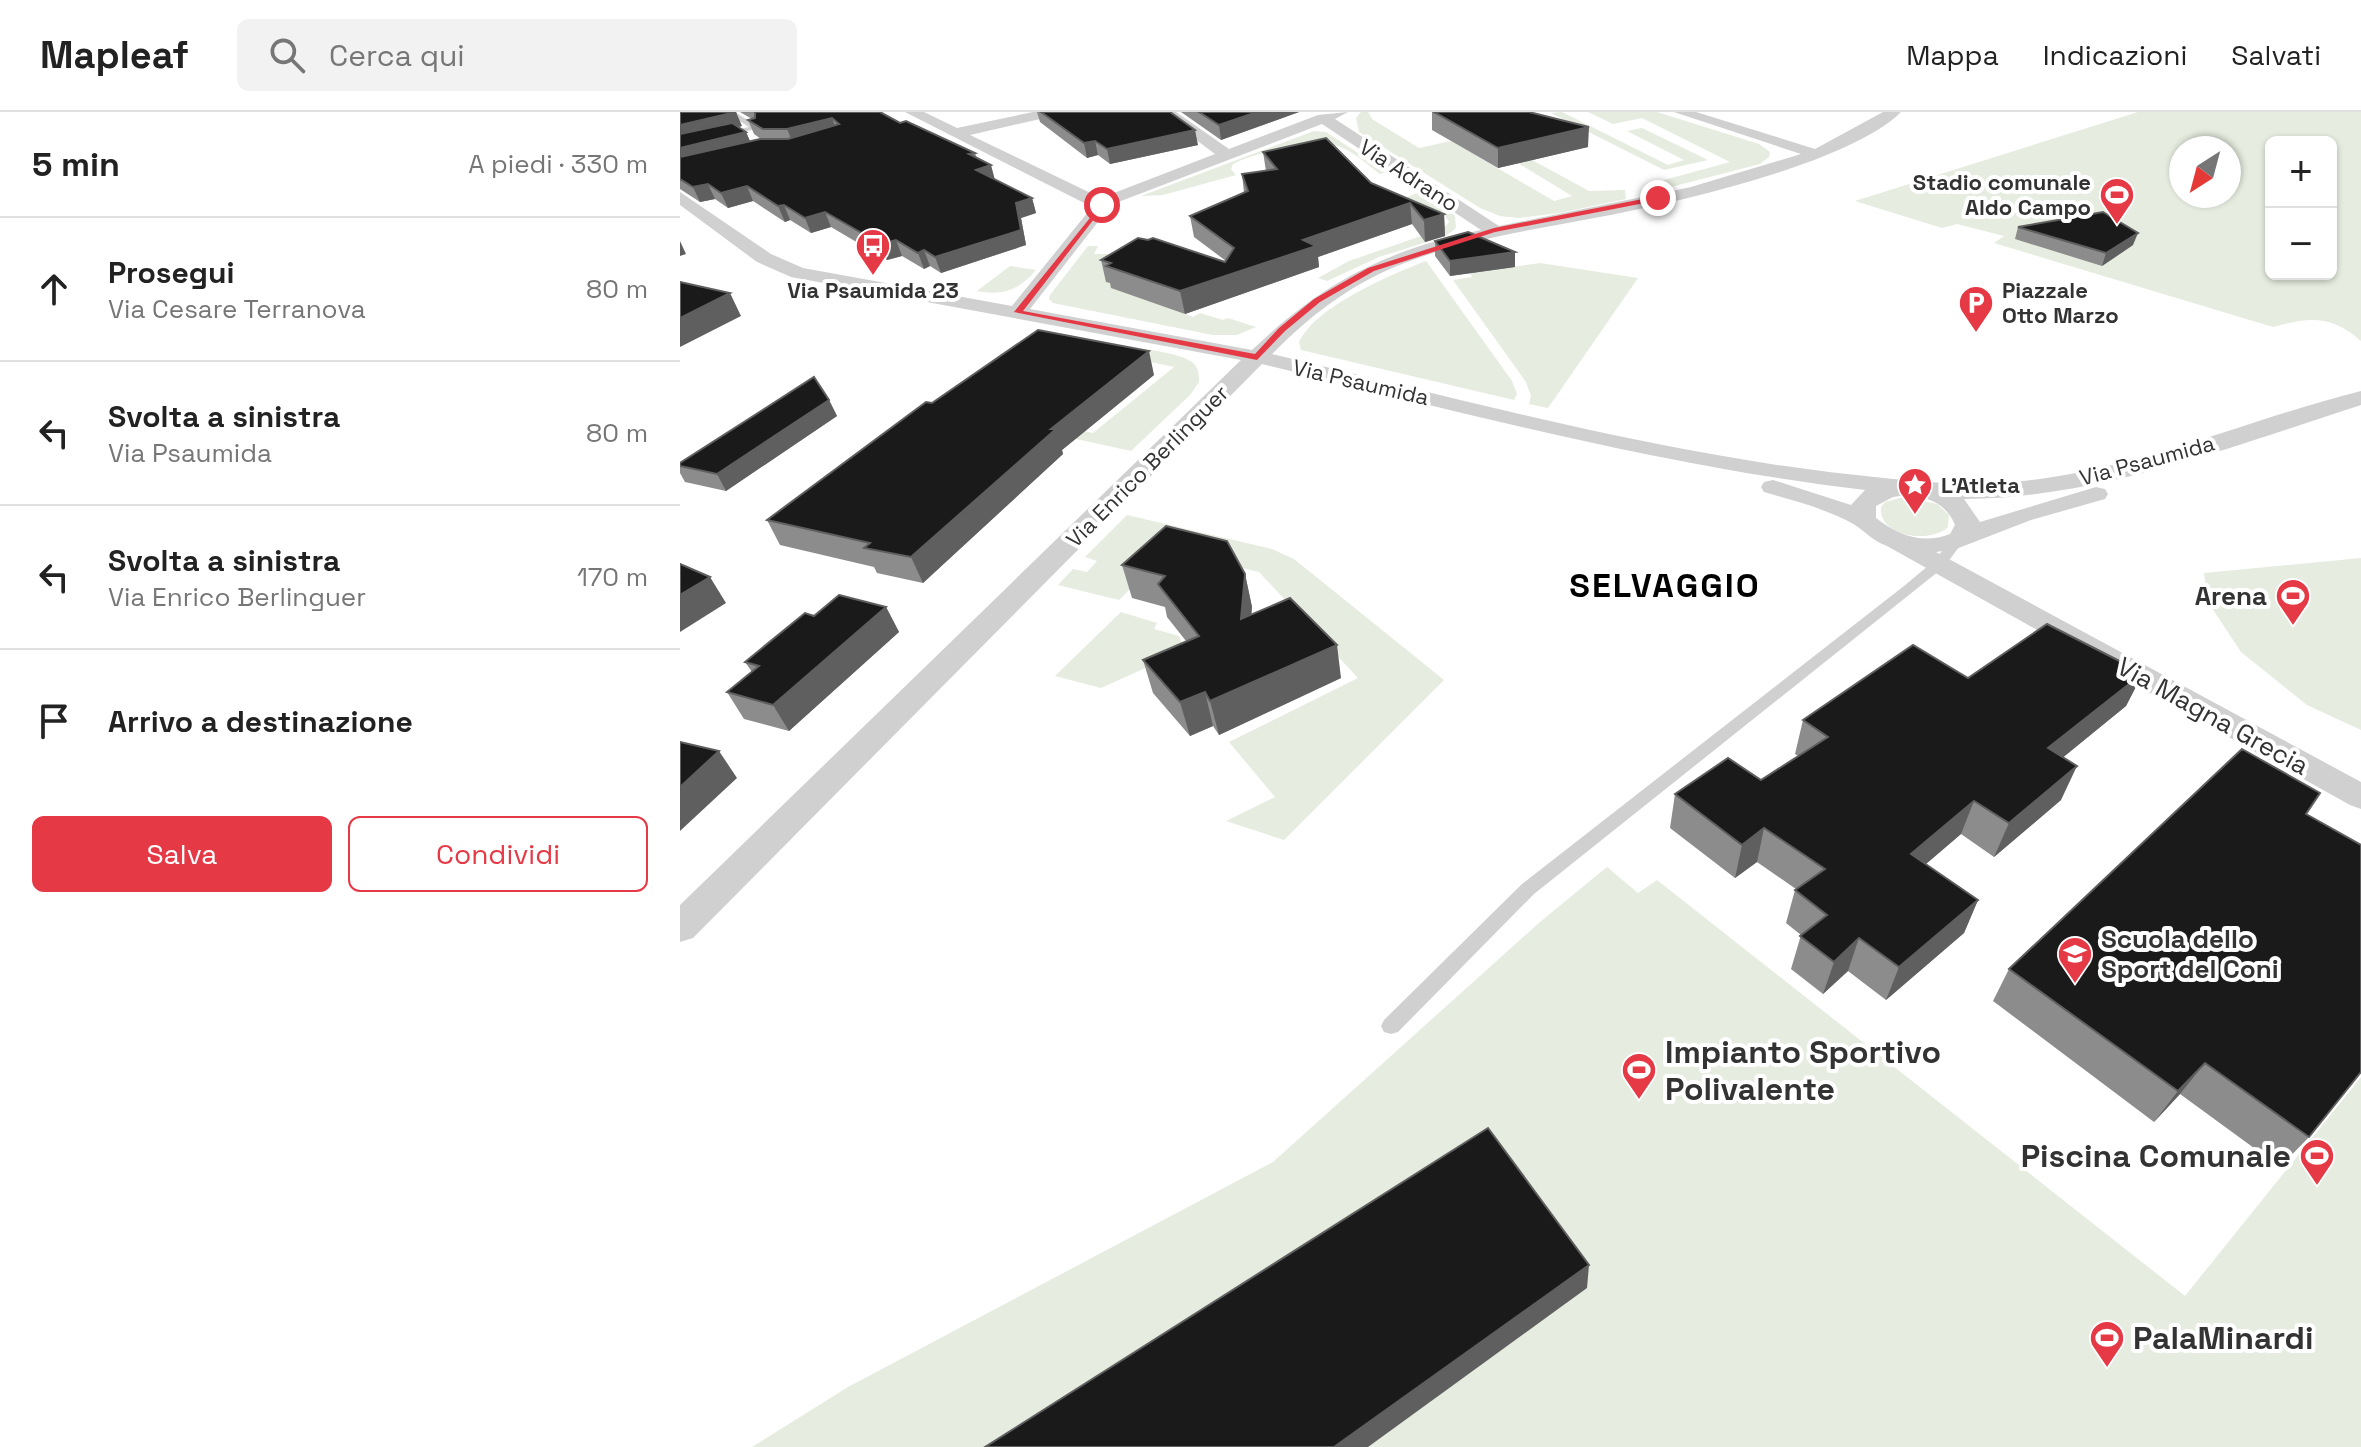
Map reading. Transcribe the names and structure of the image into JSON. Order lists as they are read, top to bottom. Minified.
{"streets":{"street":["Via Adrano","Via Psaumida","Via Enrico Berlinguer","Via Magna Grecia"]},"crossings":[["Via Adrano","Via Enrico Berlinguer"],["Via Psaumida","Via Enrico Berlinguer"],["Via Psaumida","Via Magna Grecia"]],"districts":["SELVAGGIO"],"places":{"sports":["Stadio comunale Aldo Campo","Arena","Impianto Sportivo Polivalente","Piscina Comunale","PalaMinardi"],"bus stop":["Via Psaumida 23"],"parking":["Piazzale Otto Marzo"],"place":["L'Atleta"],"school or university":["Scuola dello Sport del Coni"]},"north":"bottom left","page":{"header":"Mapleaf","search":"Cerca qui","nav":["Mappa","Indicazioni","Salvati"],"heading":["5 min","A piedi · 330 m"],"map_buttons":["+","−"],"list":[["Prosegui","Via Cesare Terranova","80 m"],["Svolta a sinistra","Via Psaumida","80 m"],["Svolta a sinistra","Via Enrico Berlinguer","170 m"],"Arrivo a destinazione"],"buttons":["Salva","Condividi"]}}
